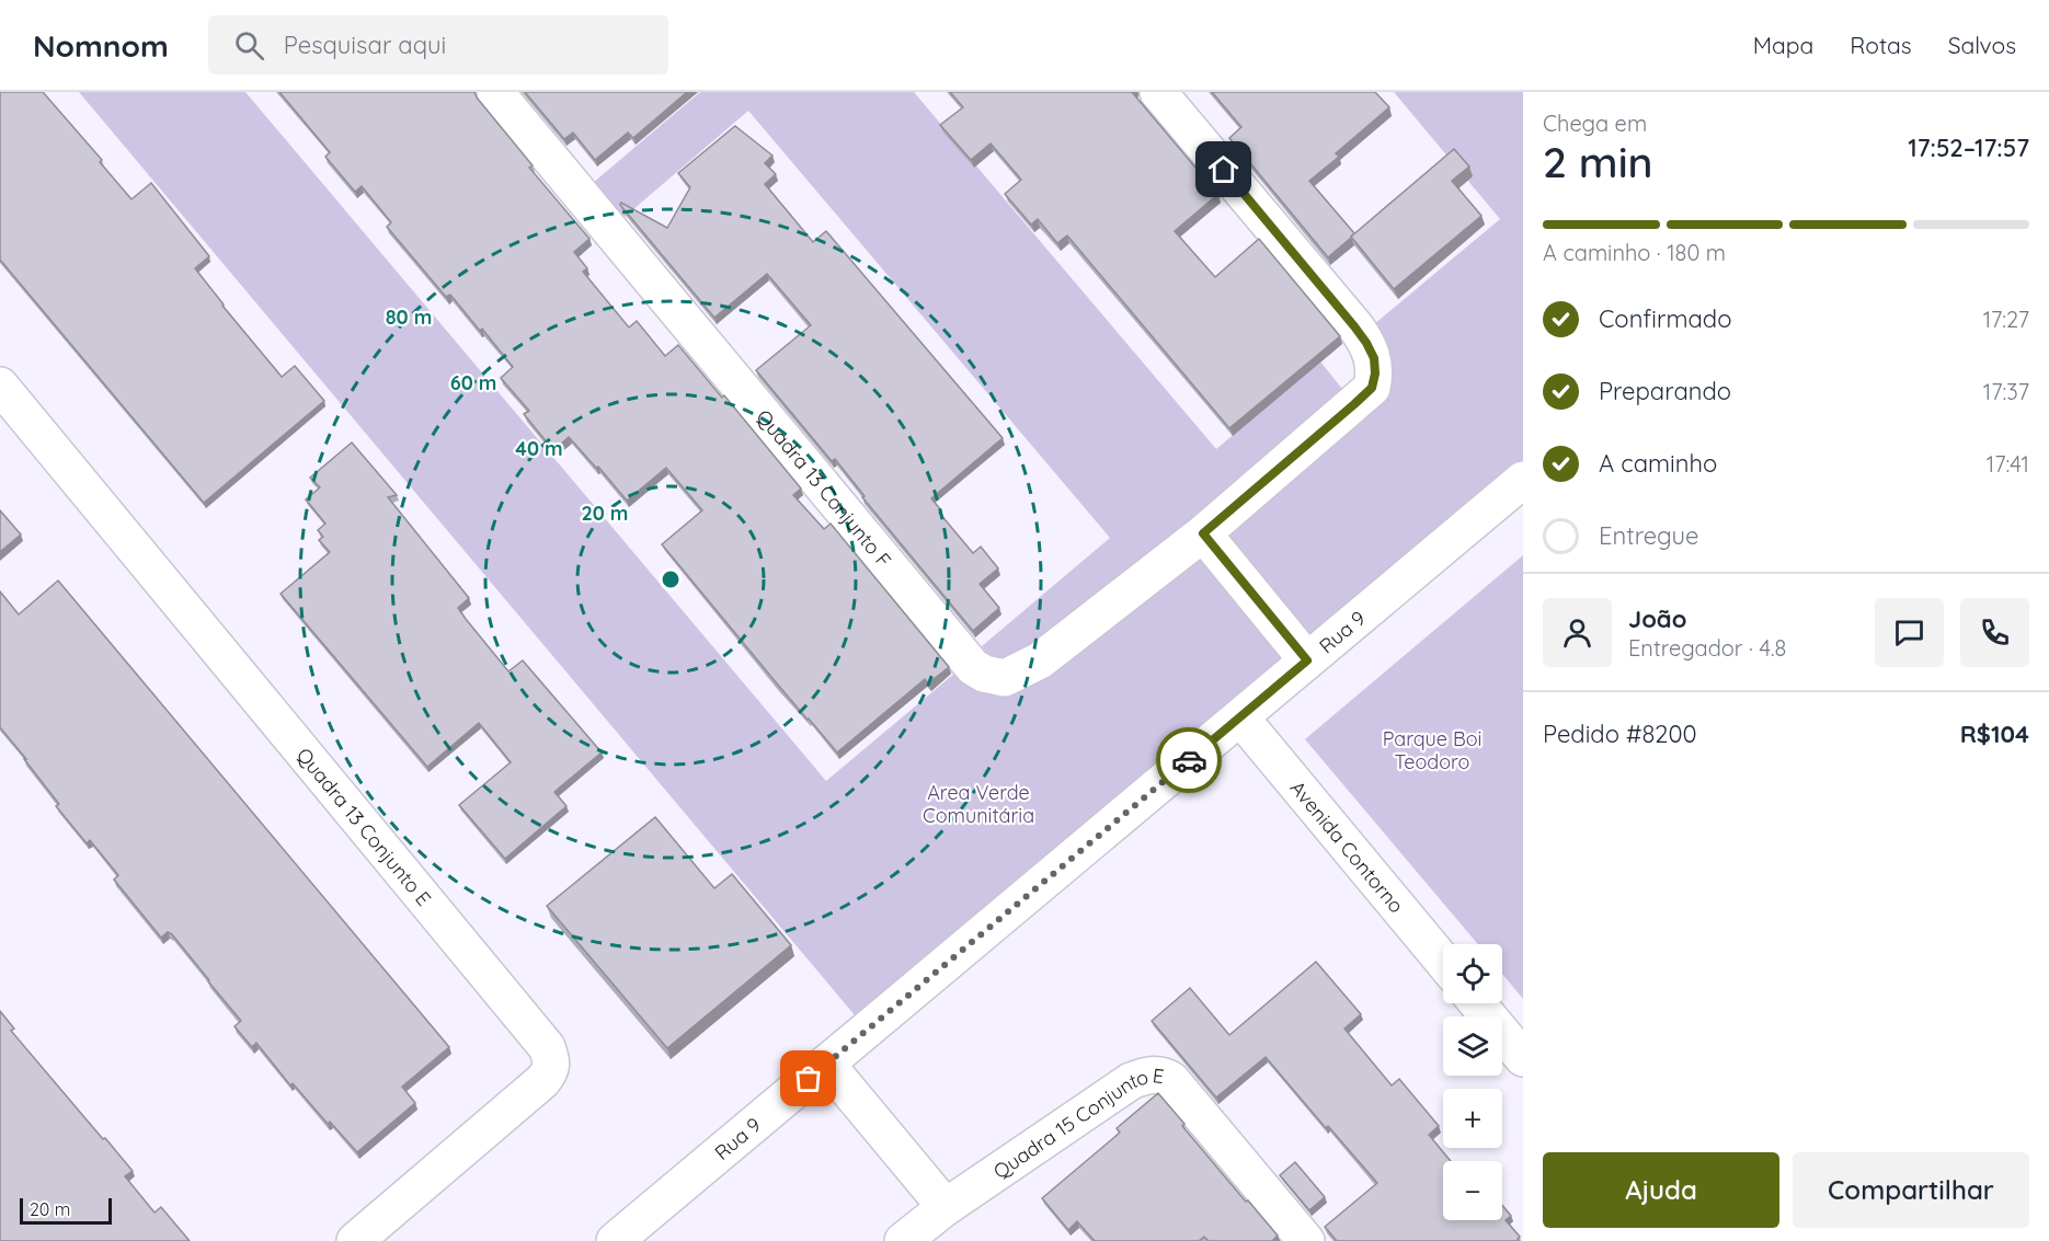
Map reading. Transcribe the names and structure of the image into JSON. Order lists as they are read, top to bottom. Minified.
{"streets":{"street":["Quadra 13 Conjunto F","Rua 9","Quadra 13 Conjunto E","Avenida Contorno","Quadra 15 Conjunto E"]},"crossings":[["Rua 9","Avenida Contorno"]],"parks":["Parque Boi Teodoro","Area Verde Comunitária"],"scale_bar":"20 m","page":{"header":"Nomnom","search":"Pesquisar aqui","nav":["Mapa","Rotas","Salvos"],"heading":["2 min","Chega em","17:52–17:57"],"panel":["João","Entregador · 4.8","Pedido #8200","R$104"],"bar":"A caminho · 180 m","list":[["Confirmado","17:27"],["Preparando","17:37"],["A caminho","17:41"],"Entregue"],"map_buttons":["+","−"],"buttons":["Ajuda","Compartilhar"],"scale":"20 m"},"rings":["80 m","60 m","40 m","20 m"]}
